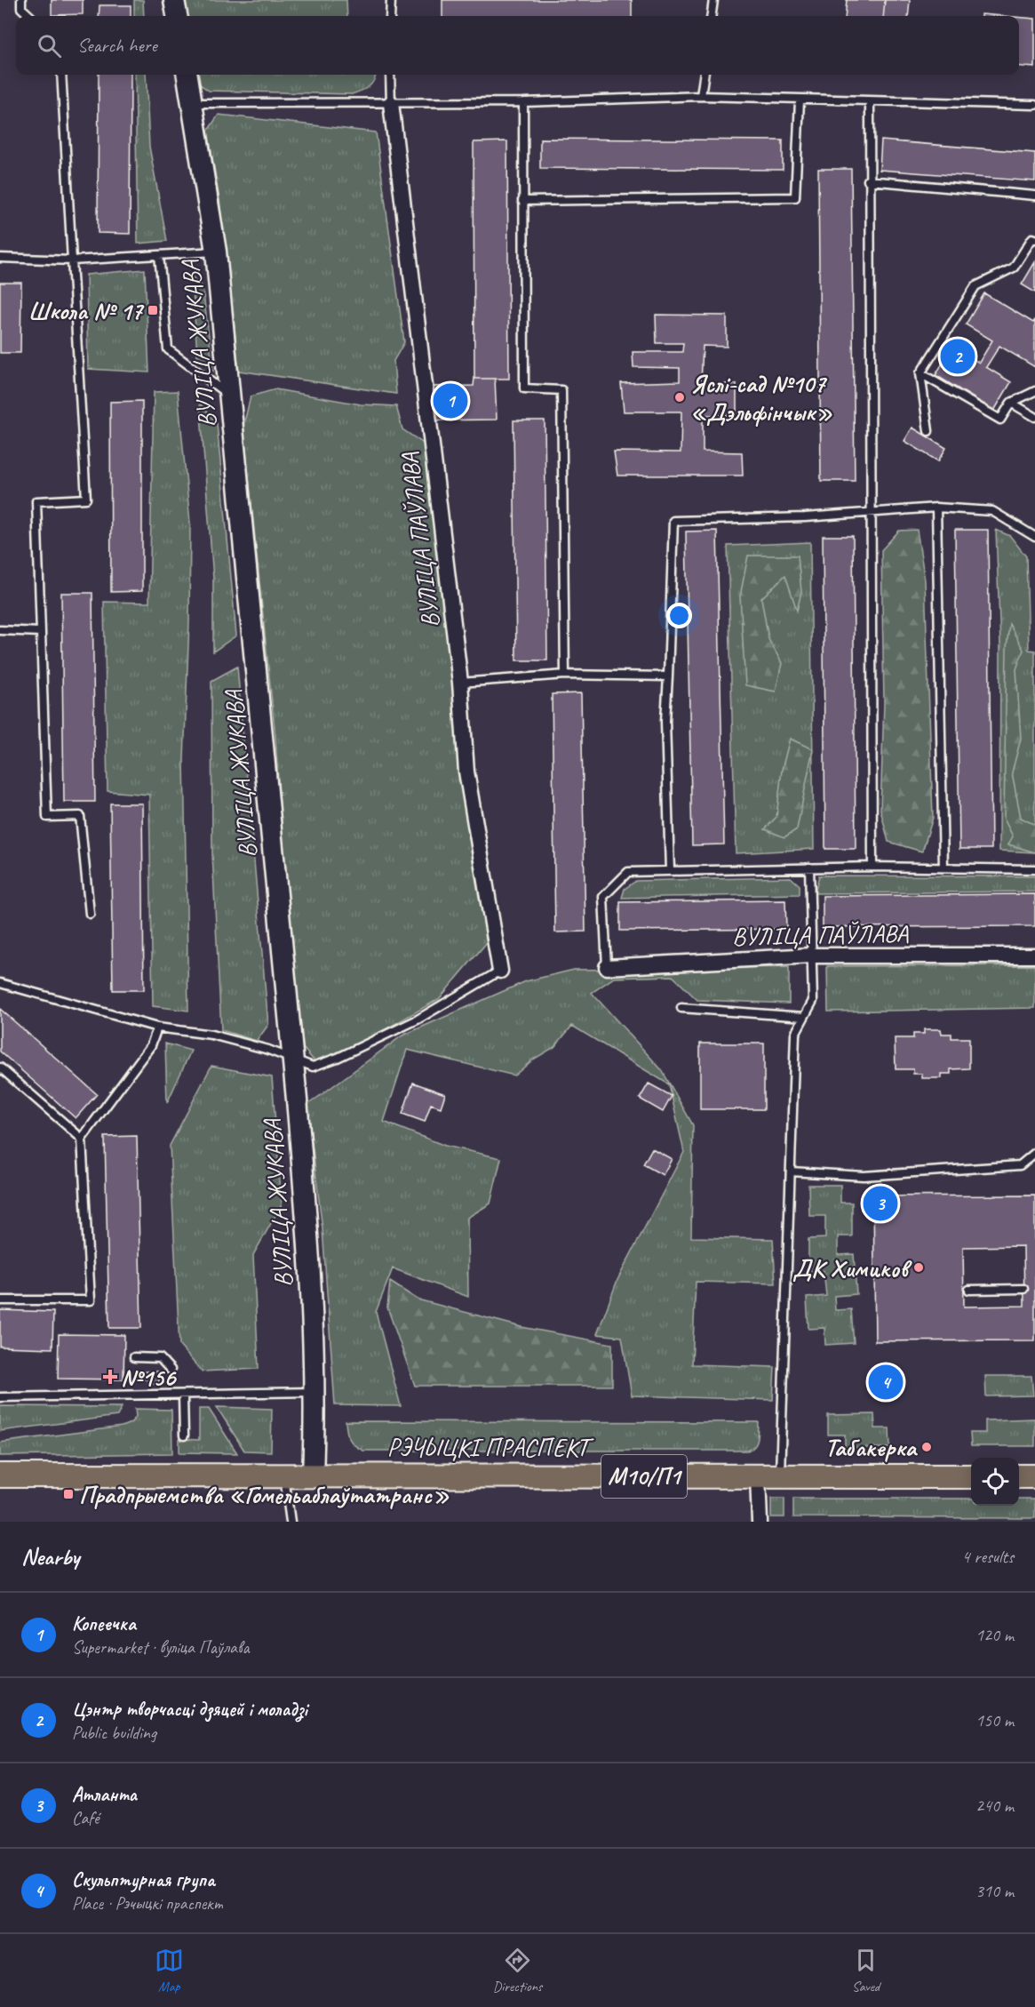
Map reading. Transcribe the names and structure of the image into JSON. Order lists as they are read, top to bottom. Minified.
{"streets":{"main road":["РЭЧЫЦКІ ПРАСПЕКТ","М10/П1"],"street":["ВУЛІЦА ЖУКАВА","ВУЛІЦА ПАЎЛАВА"]},"crossings":[["ВУЛІЦА ЖУКАВА","РЭЧЫЦКІ ПРАСПЕКТ"]],"places":{"transit":["Школа № 17","Прадпрыемства «Гомельаблаўтатранс»"],"other":["Яслі-сад №107 «Дэльфінчык»","ДК Химиков","Табакерка"],"health":["№156"]},"page":{"search":"Search here","pins":["2","1","3","4"],"heading":["Nearby","4 results"],"list":[{"mark":"1","name":"Копеечка","note":"Supermarket · вуліца Паўлава","value":"120 m"},{"mark":"2","name":"Цэнтр творчасці дзяцей і моладзі","note":"Public building","value":"150 m"},{"mark":"3","name":"Атланта","note":"Café","value":"240 m"},{"mark":"4","name":"Скульптурная група","note":"Place · Рэчыцкі праспект","value":"310 m"}],"nav":["Map","Directions","Saved"]}}
